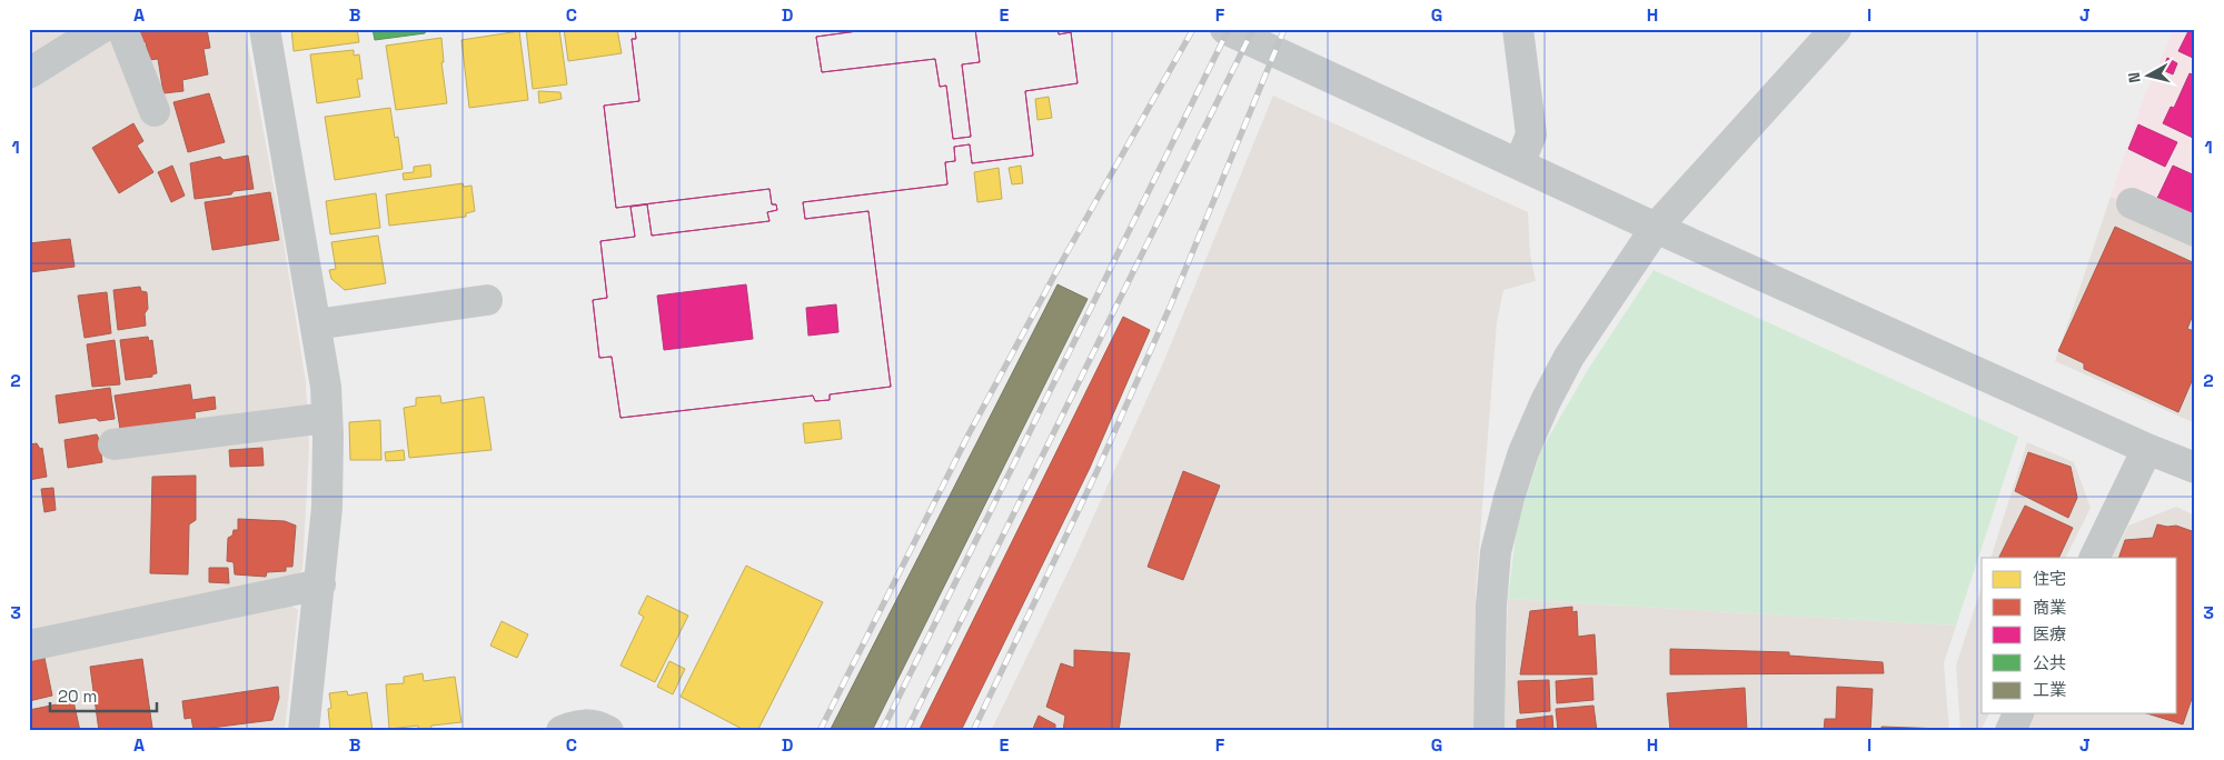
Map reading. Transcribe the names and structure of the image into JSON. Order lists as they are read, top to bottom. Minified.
{"legend":["住宅","商業","医療","公共","工業"],"scale_bar":"20 m","north":"left","grid":{"columns":["A","B","C","D","E","F","G","H","I","J"],"rows":["1","2","3"]}}
